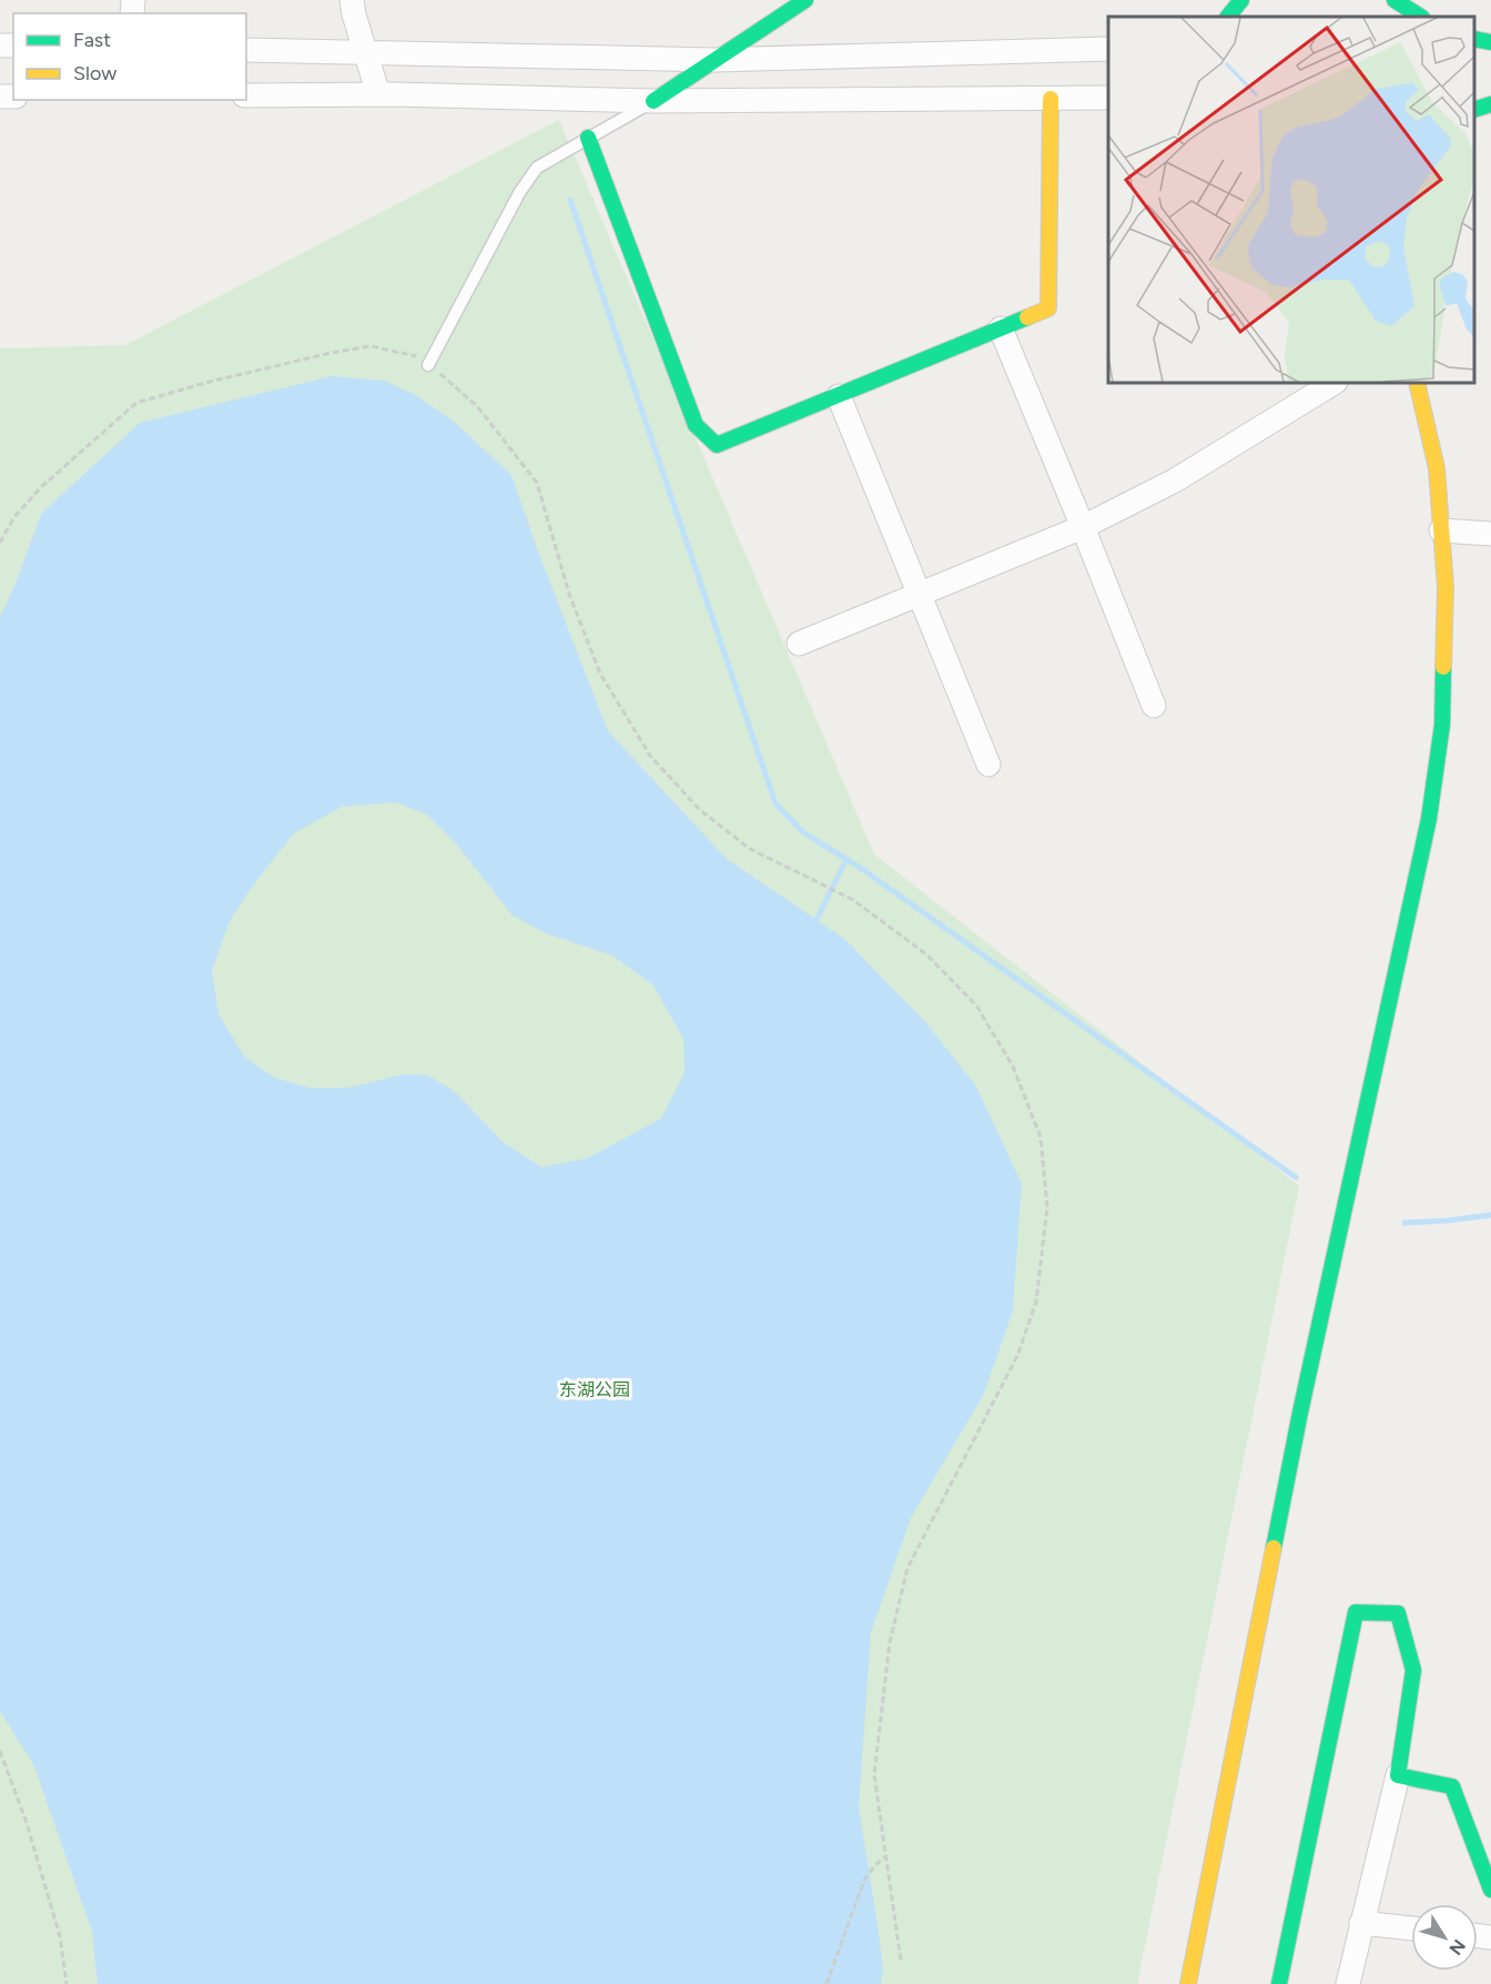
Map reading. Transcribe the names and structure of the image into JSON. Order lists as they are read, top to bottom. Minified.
{"parks":["东湖公园"],"legend":["Fast","Slow"],"north":"bottom right"}
